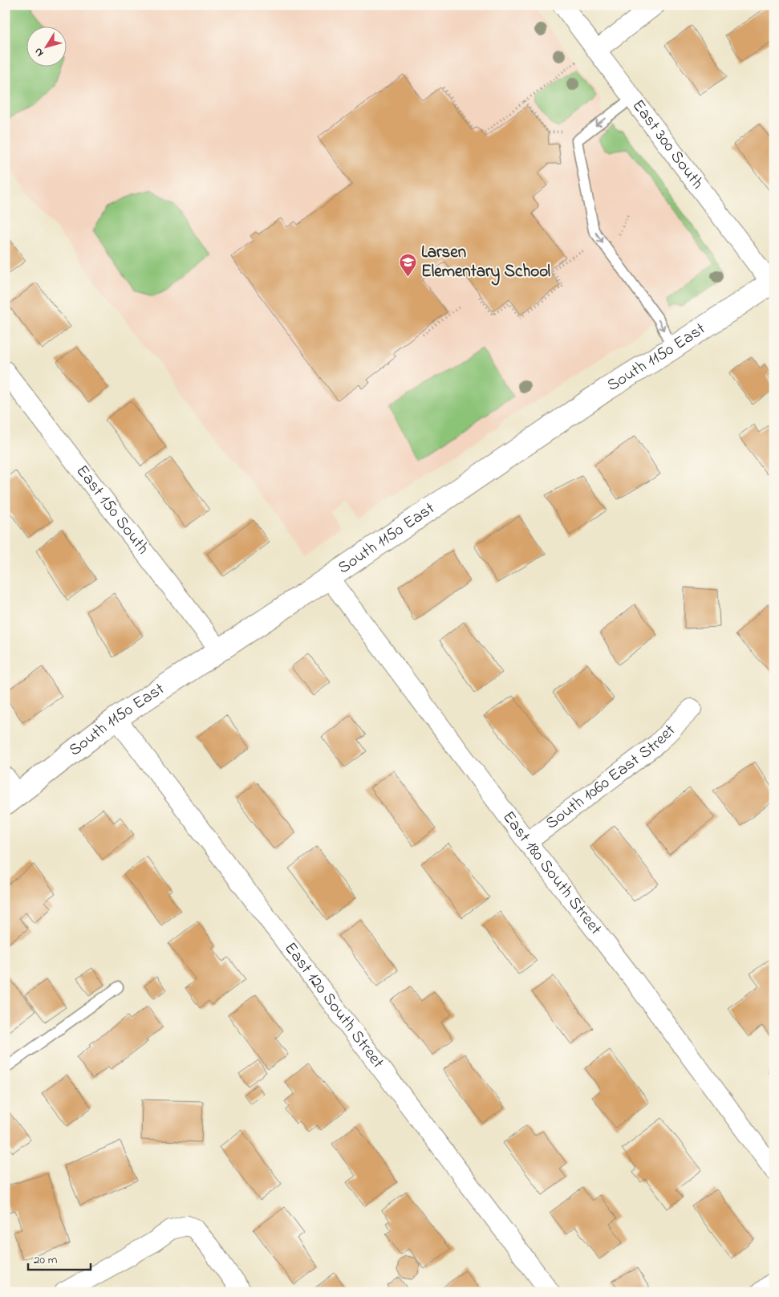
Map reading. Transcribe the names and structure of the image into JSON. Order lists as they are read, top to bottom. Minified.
{"streets":{"street":["East 300 South","South 1150 East","East 150 South","South 1060 East Street","East 180 South Street","East 120 South Street"]},"crossings":[["East 300 South","South 1150 East"],["South 1150 East","East 150 South"],["South 1150 East","East 180 South Street"],["South 1150 East","East 120 South Street"],["South 1060 East Street","East 180 South Street"]],"places":{"school or university":["Larsen Elementary School"]},"scale_bar":"20 m","north":"bottom left"}
